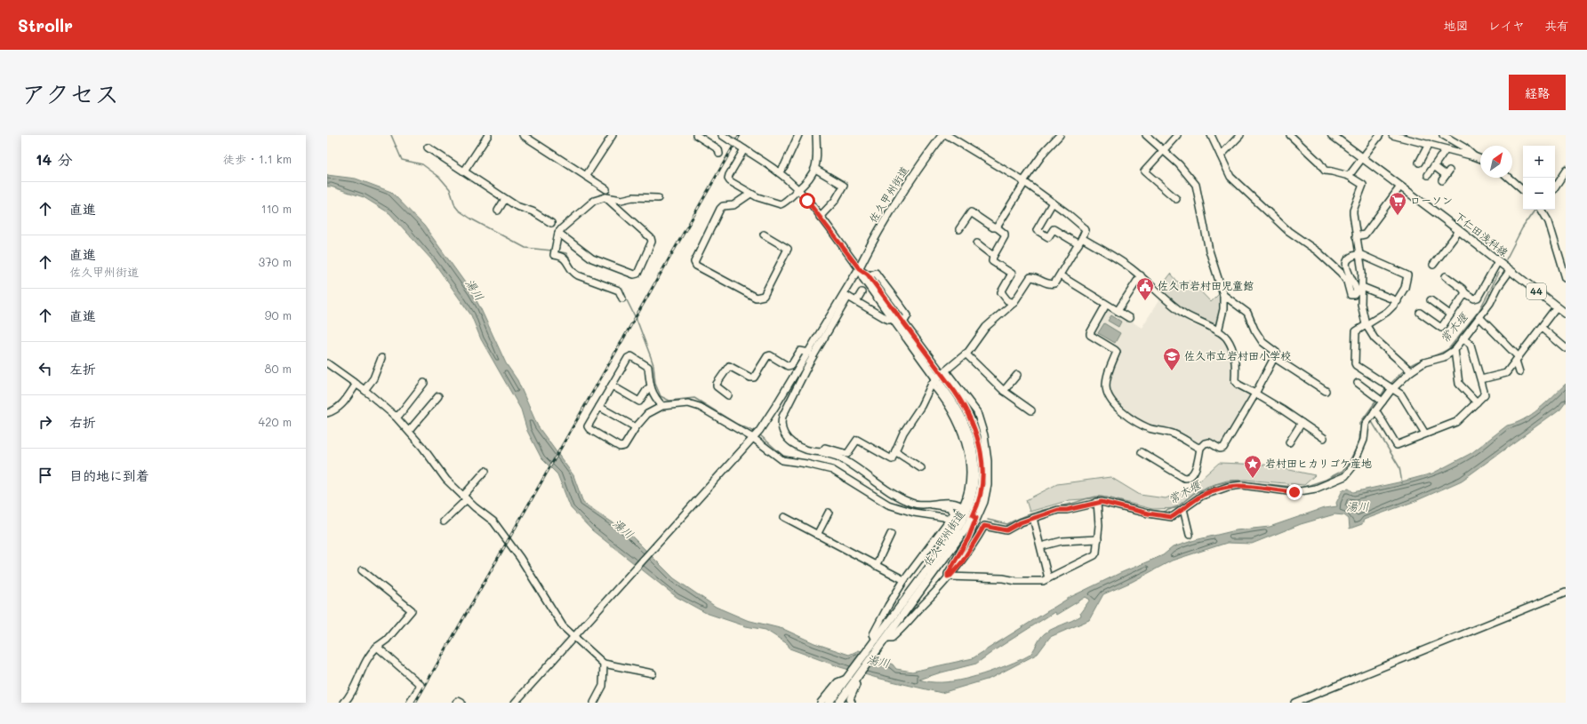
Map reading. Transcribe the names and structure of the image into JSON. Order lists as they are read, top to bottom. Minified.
{"streets":{"main road":["佐久甲州街道","下仁田浅科線","44"]},"water":["湯川","常木堰"],"places":{"supermarket":["ローソン"],"public building":["佐久市岩村田児童館"],"school or university":["佐久市立岩村田小学校"],"place":["岩村田ヒカリゴケ産地"]},"north":"top right","page":{"header":"Strollr","nav":["地図","レイヤ","共有"],"title":"アクセス","buttons":"経路","heading":["14 分","徒歩 · 1.1 km"],"map_buttons":["+","−"],"list":[["直進","110 m"],["直進","佐久甲州街道","370 m"],["直進","90 m"],["左折","80 m"],["右折","420 m"],"目的地に到着"]}}
